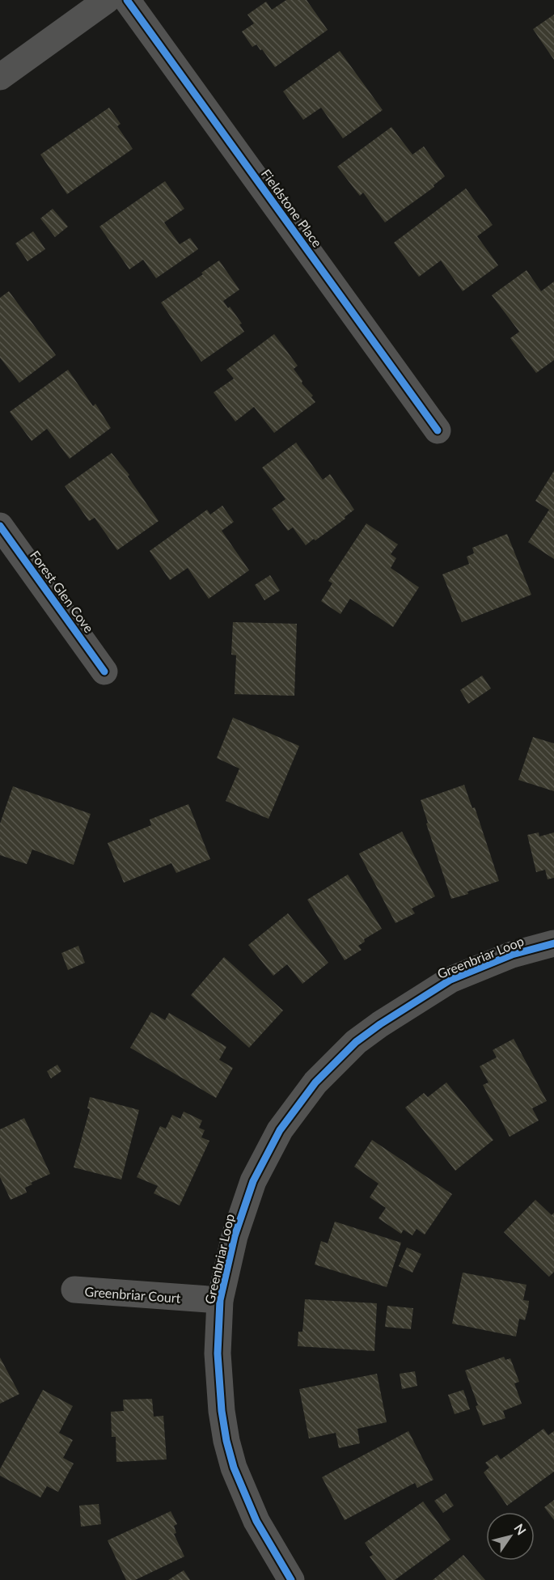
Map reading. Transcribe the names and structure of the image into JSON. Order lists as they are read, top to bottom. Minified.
{"streets":{"street":["Fieldstone Place","Forest Glen Cove","Greenbriar Loop","Greenbriar Court"]},"crossings":[["Greenbriar Loop","Greenbriar Court"]],"north":"top right"}
